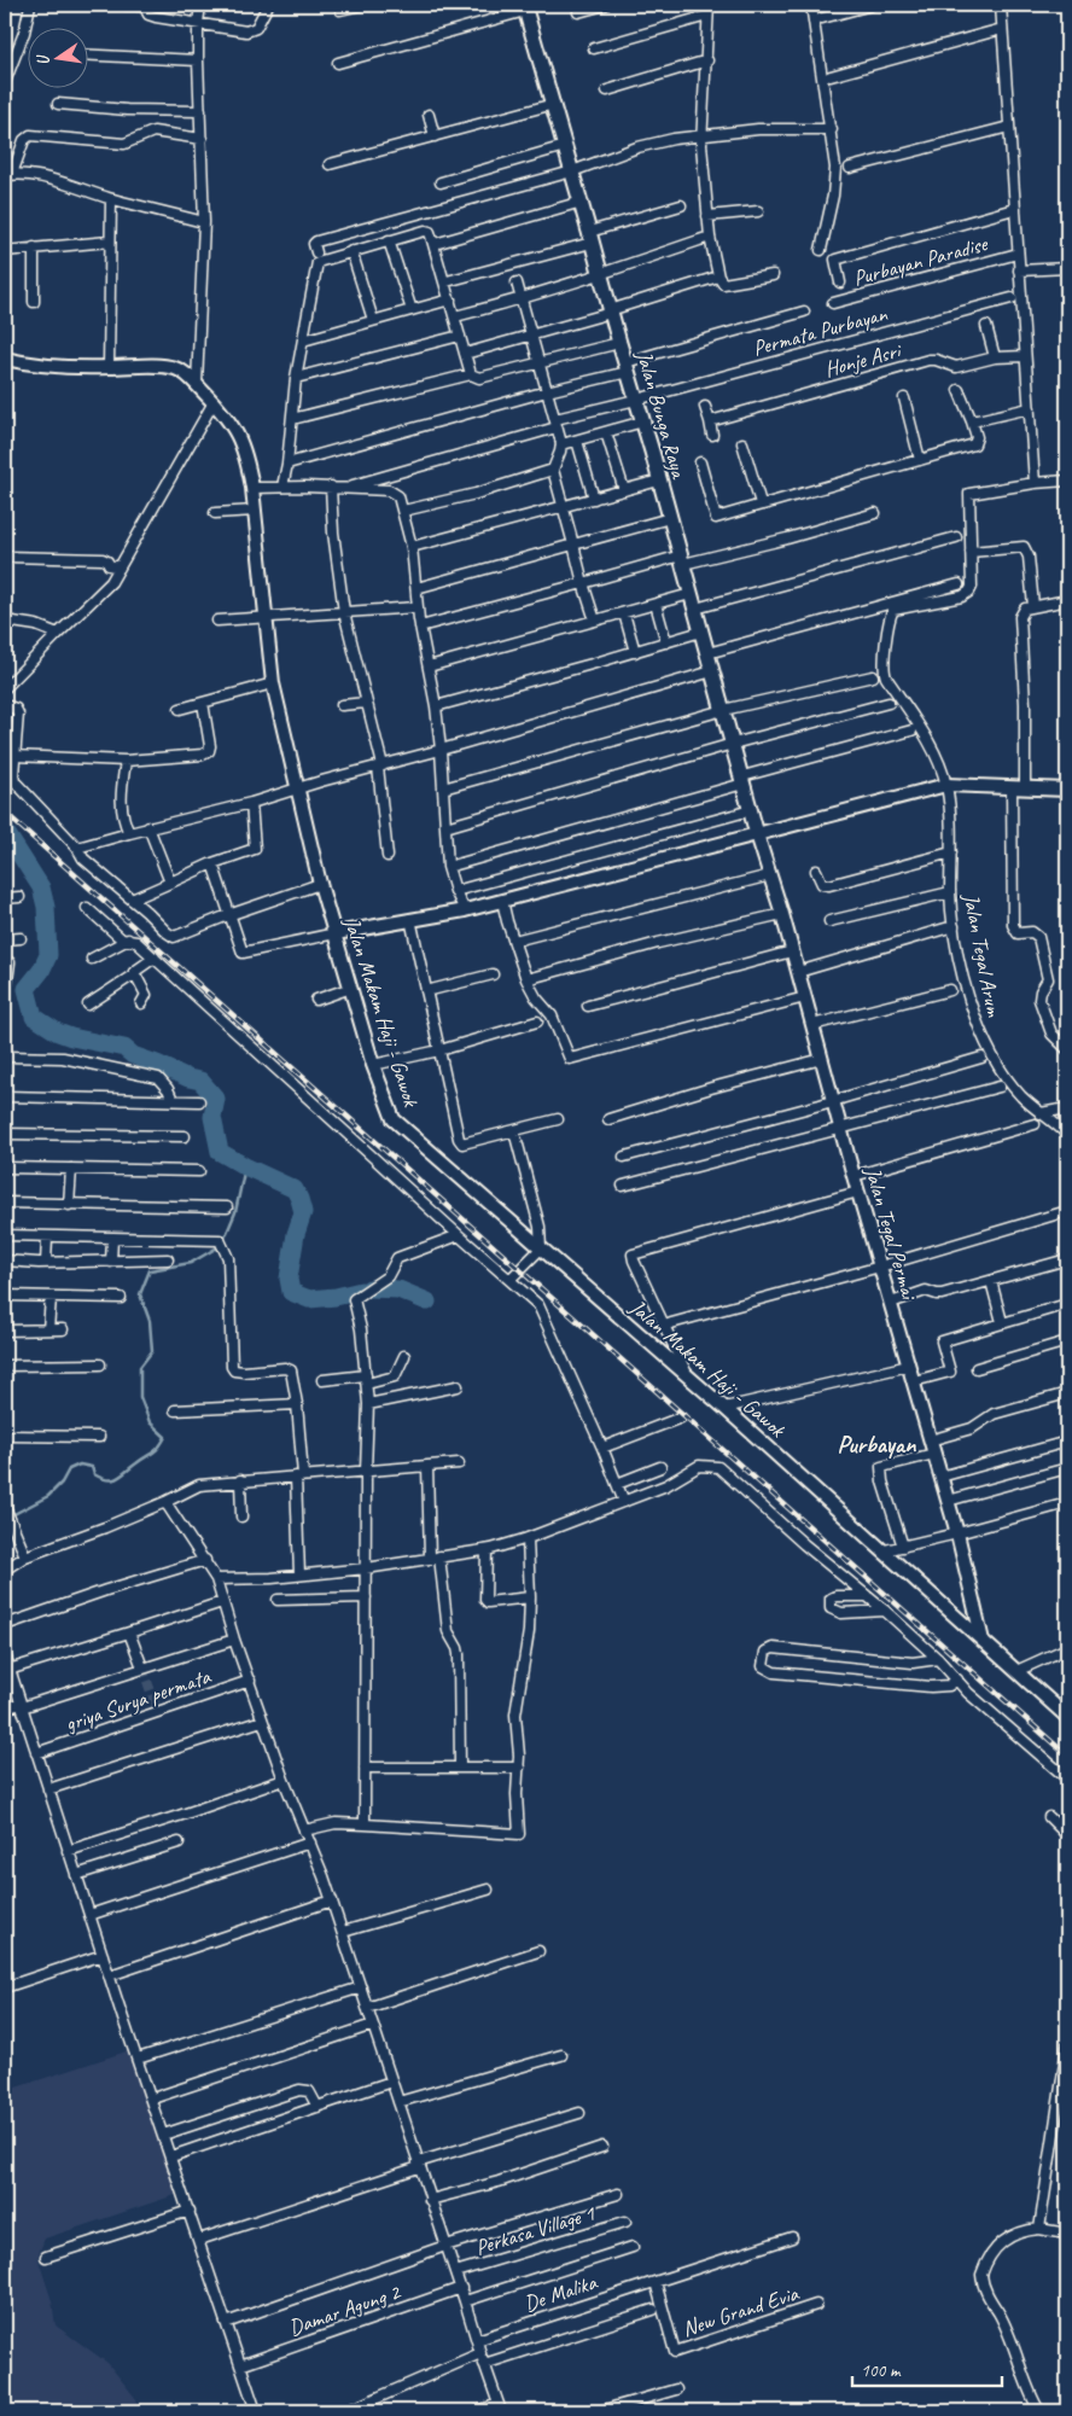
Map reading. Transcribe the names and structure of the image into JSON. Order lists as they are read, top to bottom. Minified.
{"streets":{"main road":["Jalan Bunga Raya"],"street":["Purbayan Paradise","Permata Purbayan","Honje Asri","Jalan Tegal Arum","Jalan Makam Haji - Gawok","Jalan Tegal Permai","griya Surya permata","Perkasa Village 1","De Malika","Damar Agung 2","New Grand Evia"]},"crossings":[["Permata Purbayan","Jalan Bunga Raya"],["Jalan Bunga Raya","Jalan Tegal Permai"],["Jalan Makam Haji - Gawok","Jalan Tegal Permai"],["De Malika","New Grand Evia"]],"districts":["Purbayan"],"scale_bar":"100 m","north":"left"}
